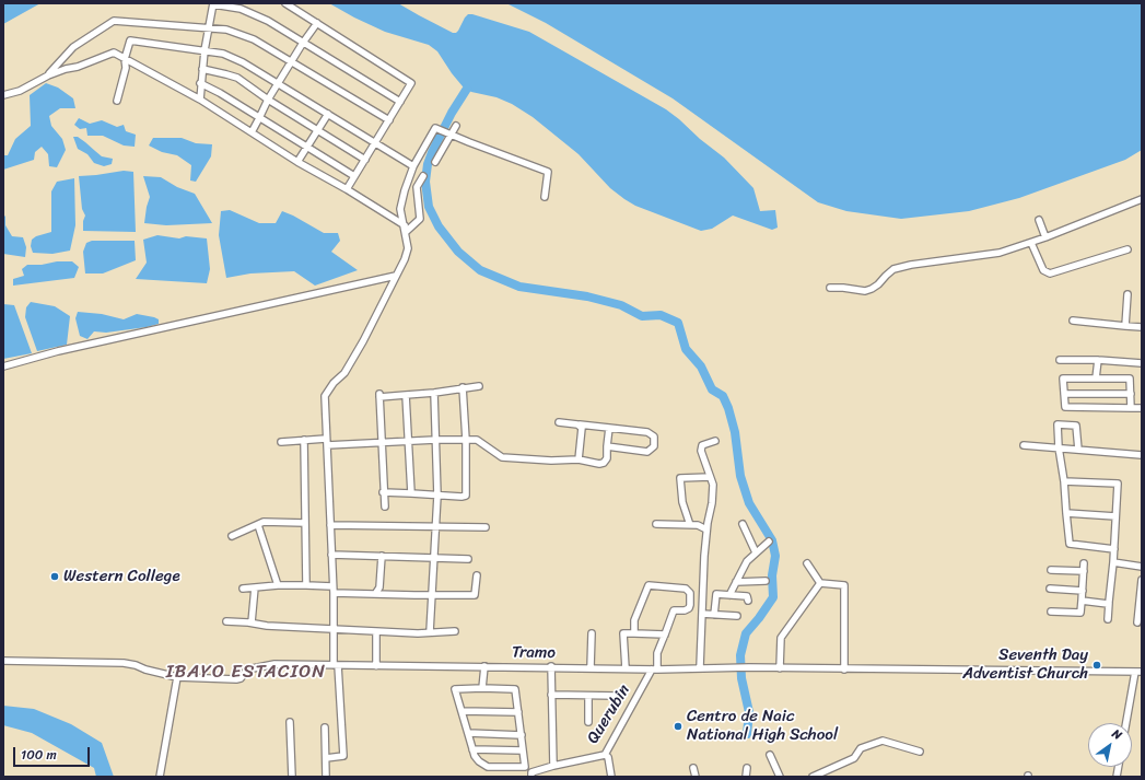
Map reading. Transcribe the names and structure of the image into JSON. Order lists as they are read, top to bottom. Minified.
{"streets":{"street":["Tramo","Querubin"]},"crossings":[["Tramo","Querubin"]],"districts":["IBAYO ESTACION"],"places":["Western College","Seventh Day Adventist Church","Centro de Naic National High School"],"scale_bar":"100 m","north":"top right"}
